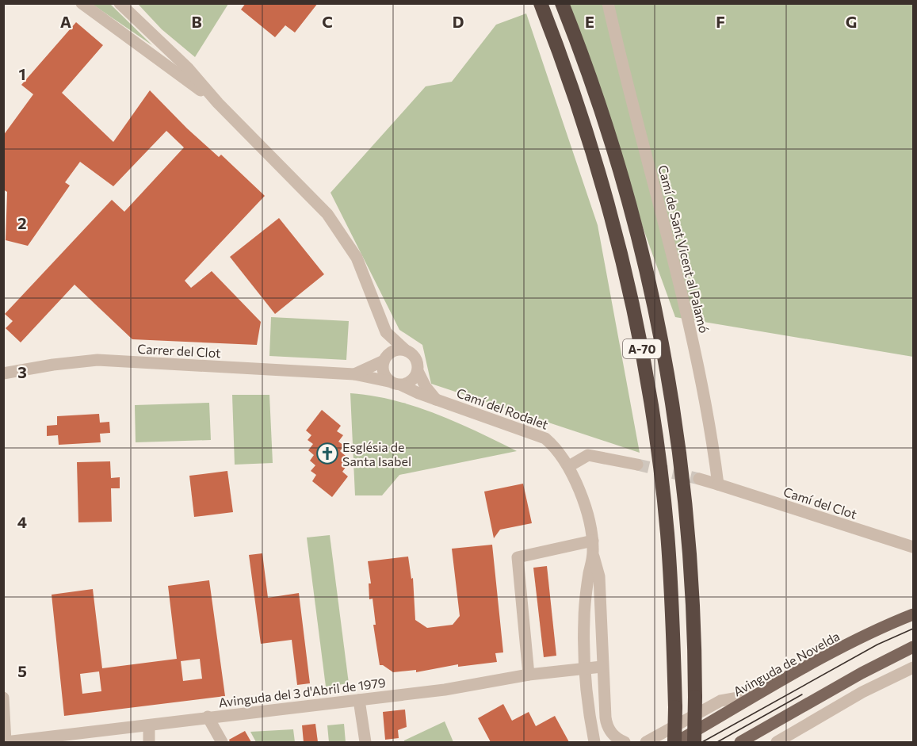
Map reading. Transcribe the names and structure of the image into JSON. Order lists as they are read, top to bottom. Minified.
{"streets":{"highway":["A-70"],"main road":["Avinguda de Novelda"],"street":["Camí de Sant Vicent al Palamó","Carrer del Clot","Camí del Rodalet","Camí del Clot","Avinguda del 3 d'Abril de 1979"]},"crossings":[["Camí de Sant Vicent al Palamó","Camí del Clot"],["A-70","Avinguda de Novelda"],["Carrer del Clot","Camí del Rodalet"],["Camí del Rodalet","Avinguda del 3 d'Abril de 1979"]],"places":{"church":["Església de Santa Isabel"]},"grid":{"columns":["A","B","C","D","E","F","G"],"rows":["1","2","3","4","5"]}}
